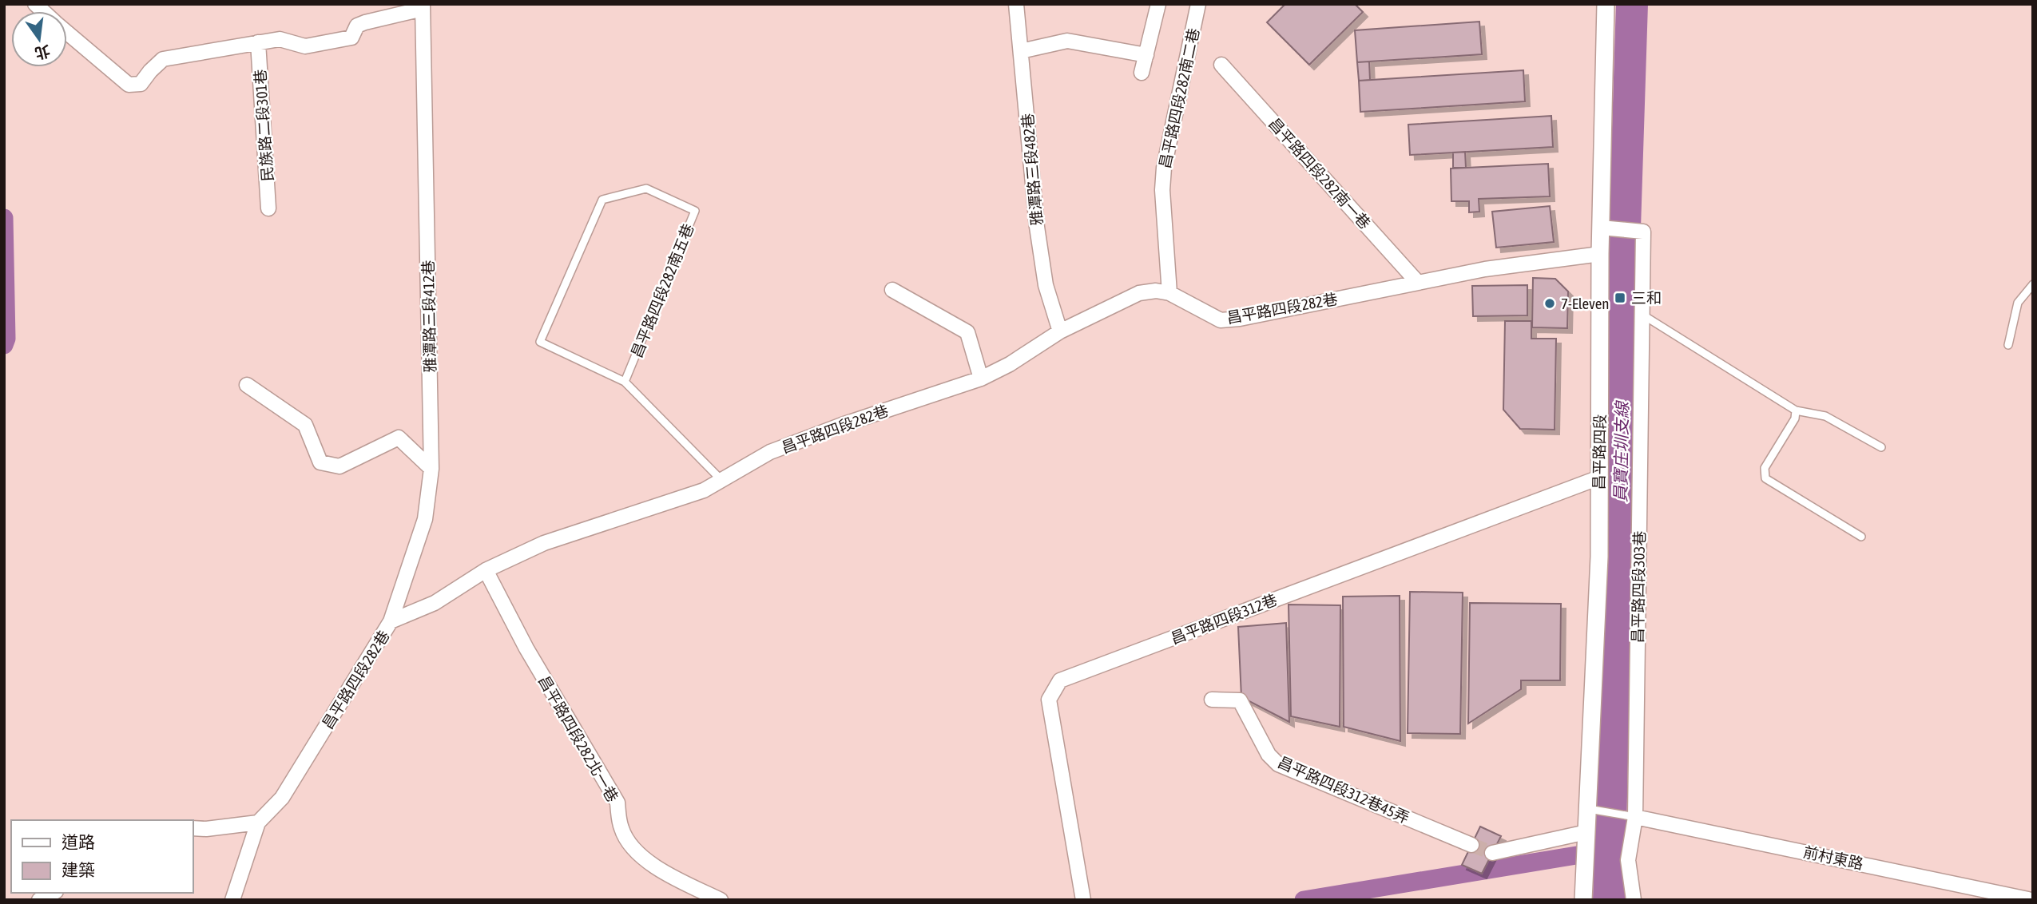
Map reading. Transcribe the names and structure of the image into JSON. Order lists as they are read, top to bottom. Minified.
{"streets":{"street":["昌平路四段282南二巷","民族路二段301巷","雅潭路三段482巷","昌平路四段282南一巷","昌平路四段282巷","雅潭路三段412巷","昌平路四段","昌平路四段303巷","昌平路四段312巷","昌平路四段282北一巷","昌平路四段312巷45弄","前村東路"],"lane":["昌平路四段282南五巷"]},"crossings":[["昌平路四段282南二巷","昌平路四段282巷"],["雅潭路三段482巷","昌平路四段282巷"],["昌平路四段282南一巷","昌平路四段282巷"],["昌平路四段282南五巷","昌平路四段282巷"],["昌平路四段282巷","雅潭路三段412巷"],["昌平路四段282巷","昌平路四段"],["昌平路四段282巷","昌平路四段282北一巷"],["昌平路四段","昌平路四段303巷"],["昌平路四段","昌平路四段312巷"],["昌平路四段303巷","前村東路"]],"water":["員寶庄圳支線"],"places":{"transit":["三和"],"other":["7-Eleven"]},"legend":["道路","建築"],"north":"bottom"}
